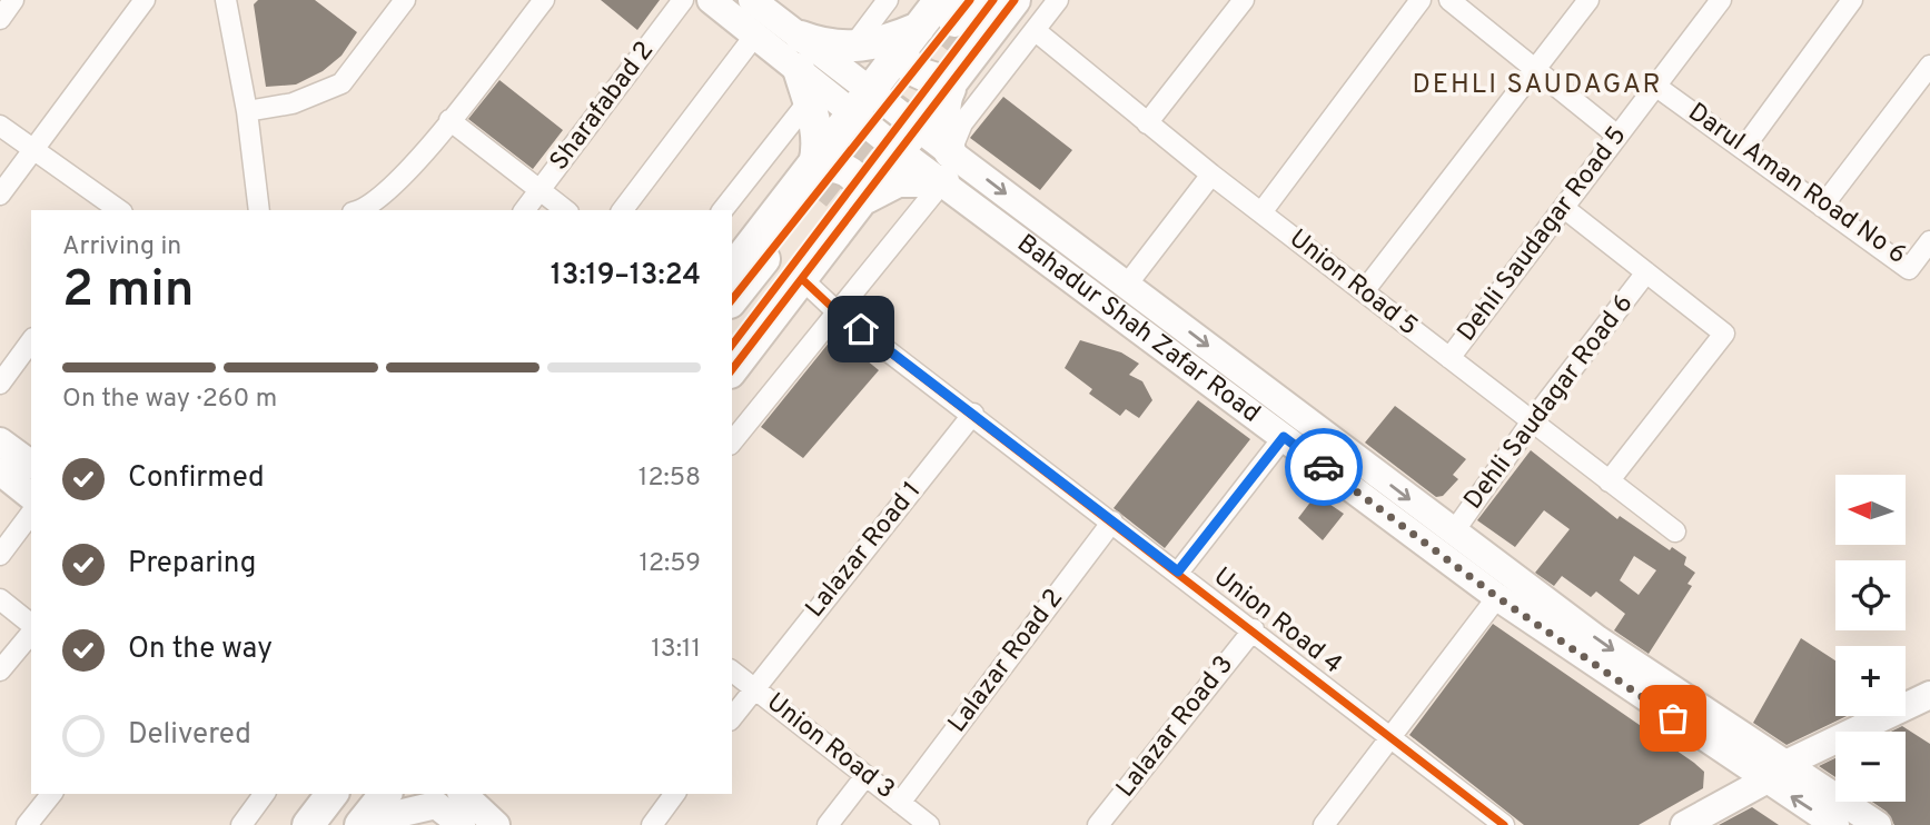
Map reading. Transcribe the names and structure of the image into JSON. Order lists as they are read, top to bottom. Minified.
{"streets":{"main road":["Bahadur Shah Zafar Road"],"street":["Sharafabad 2","Darul Aman Road No 6","Dehli Saudagar Road 5","Union Road 5","Dehli Saudagar Road 6","Lalazar Road 1","Union Road 4","Lalazar Road 2","Lalazar Road 3","Union Road 3"]},"crossings":[["Darul Aman Road No 6","Dehli Saudagar Road 5"],["Dehli Saudagar Road 5","Union Road 5"],["Union Road 5","Dehli Saudagar Road 6"],["Bahadur Shah Zafar Road","Dehli Saudagar Road 6"],["Lalazar Road 1","Union Road 4"],["Lalazar Road 1","Union Road 3"],["Union Road 4","Lalazar Road 2"],["Union Road 4","Lalazar Road 3"],["Lalazar Road 2","Union Road 3"]],"districts":["DEHLI SAUDAGAR"],"north":"left","page":{"heading":["2 min","Arriving in","13:19–13:24"],"bar":"On the way · 260 m","list":[["Confirmed","12:58"],["Preparing","12:59"],["On the way","13:11"],"Delivered"],"map_buttons":["+","−"]}}
